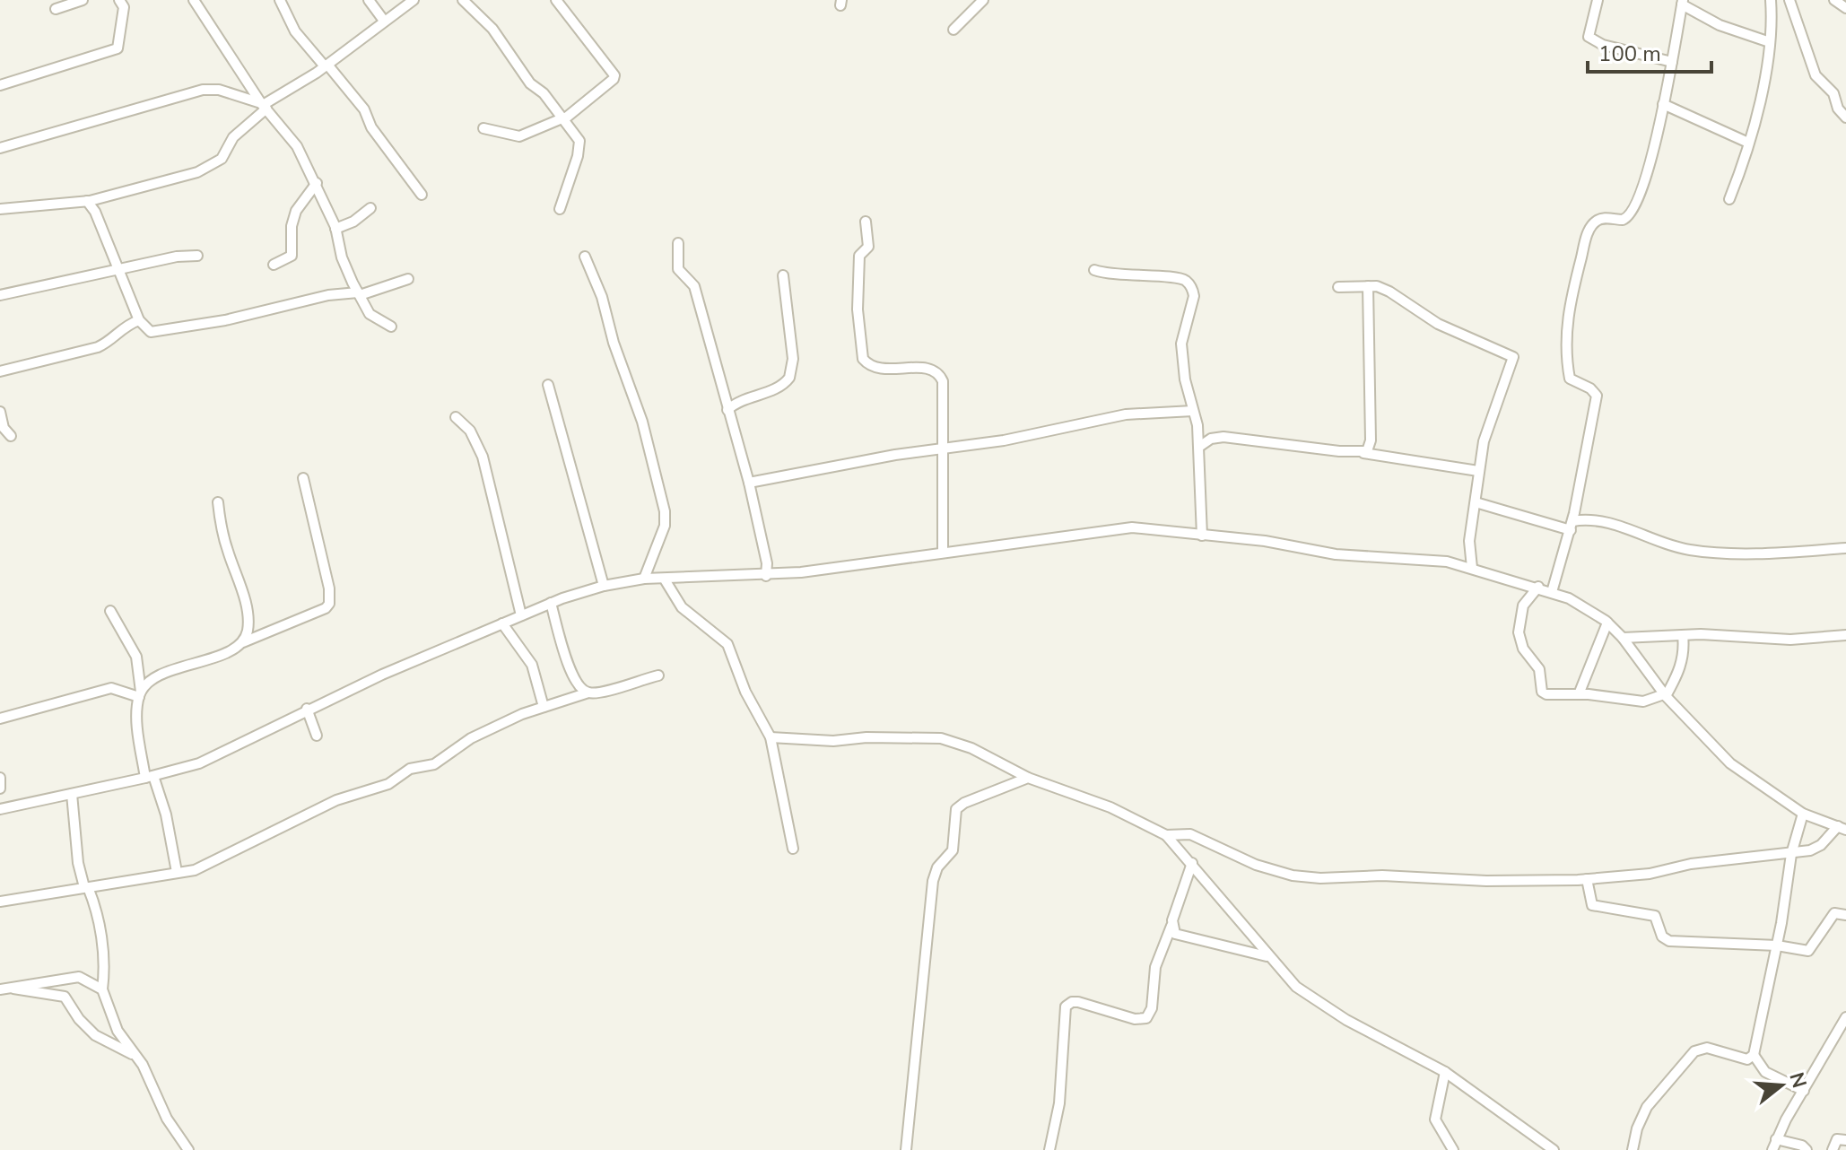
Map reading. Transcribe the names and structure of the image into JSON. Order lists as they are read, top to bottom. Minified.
{"scale_bar":"100 m","north":"right"}
